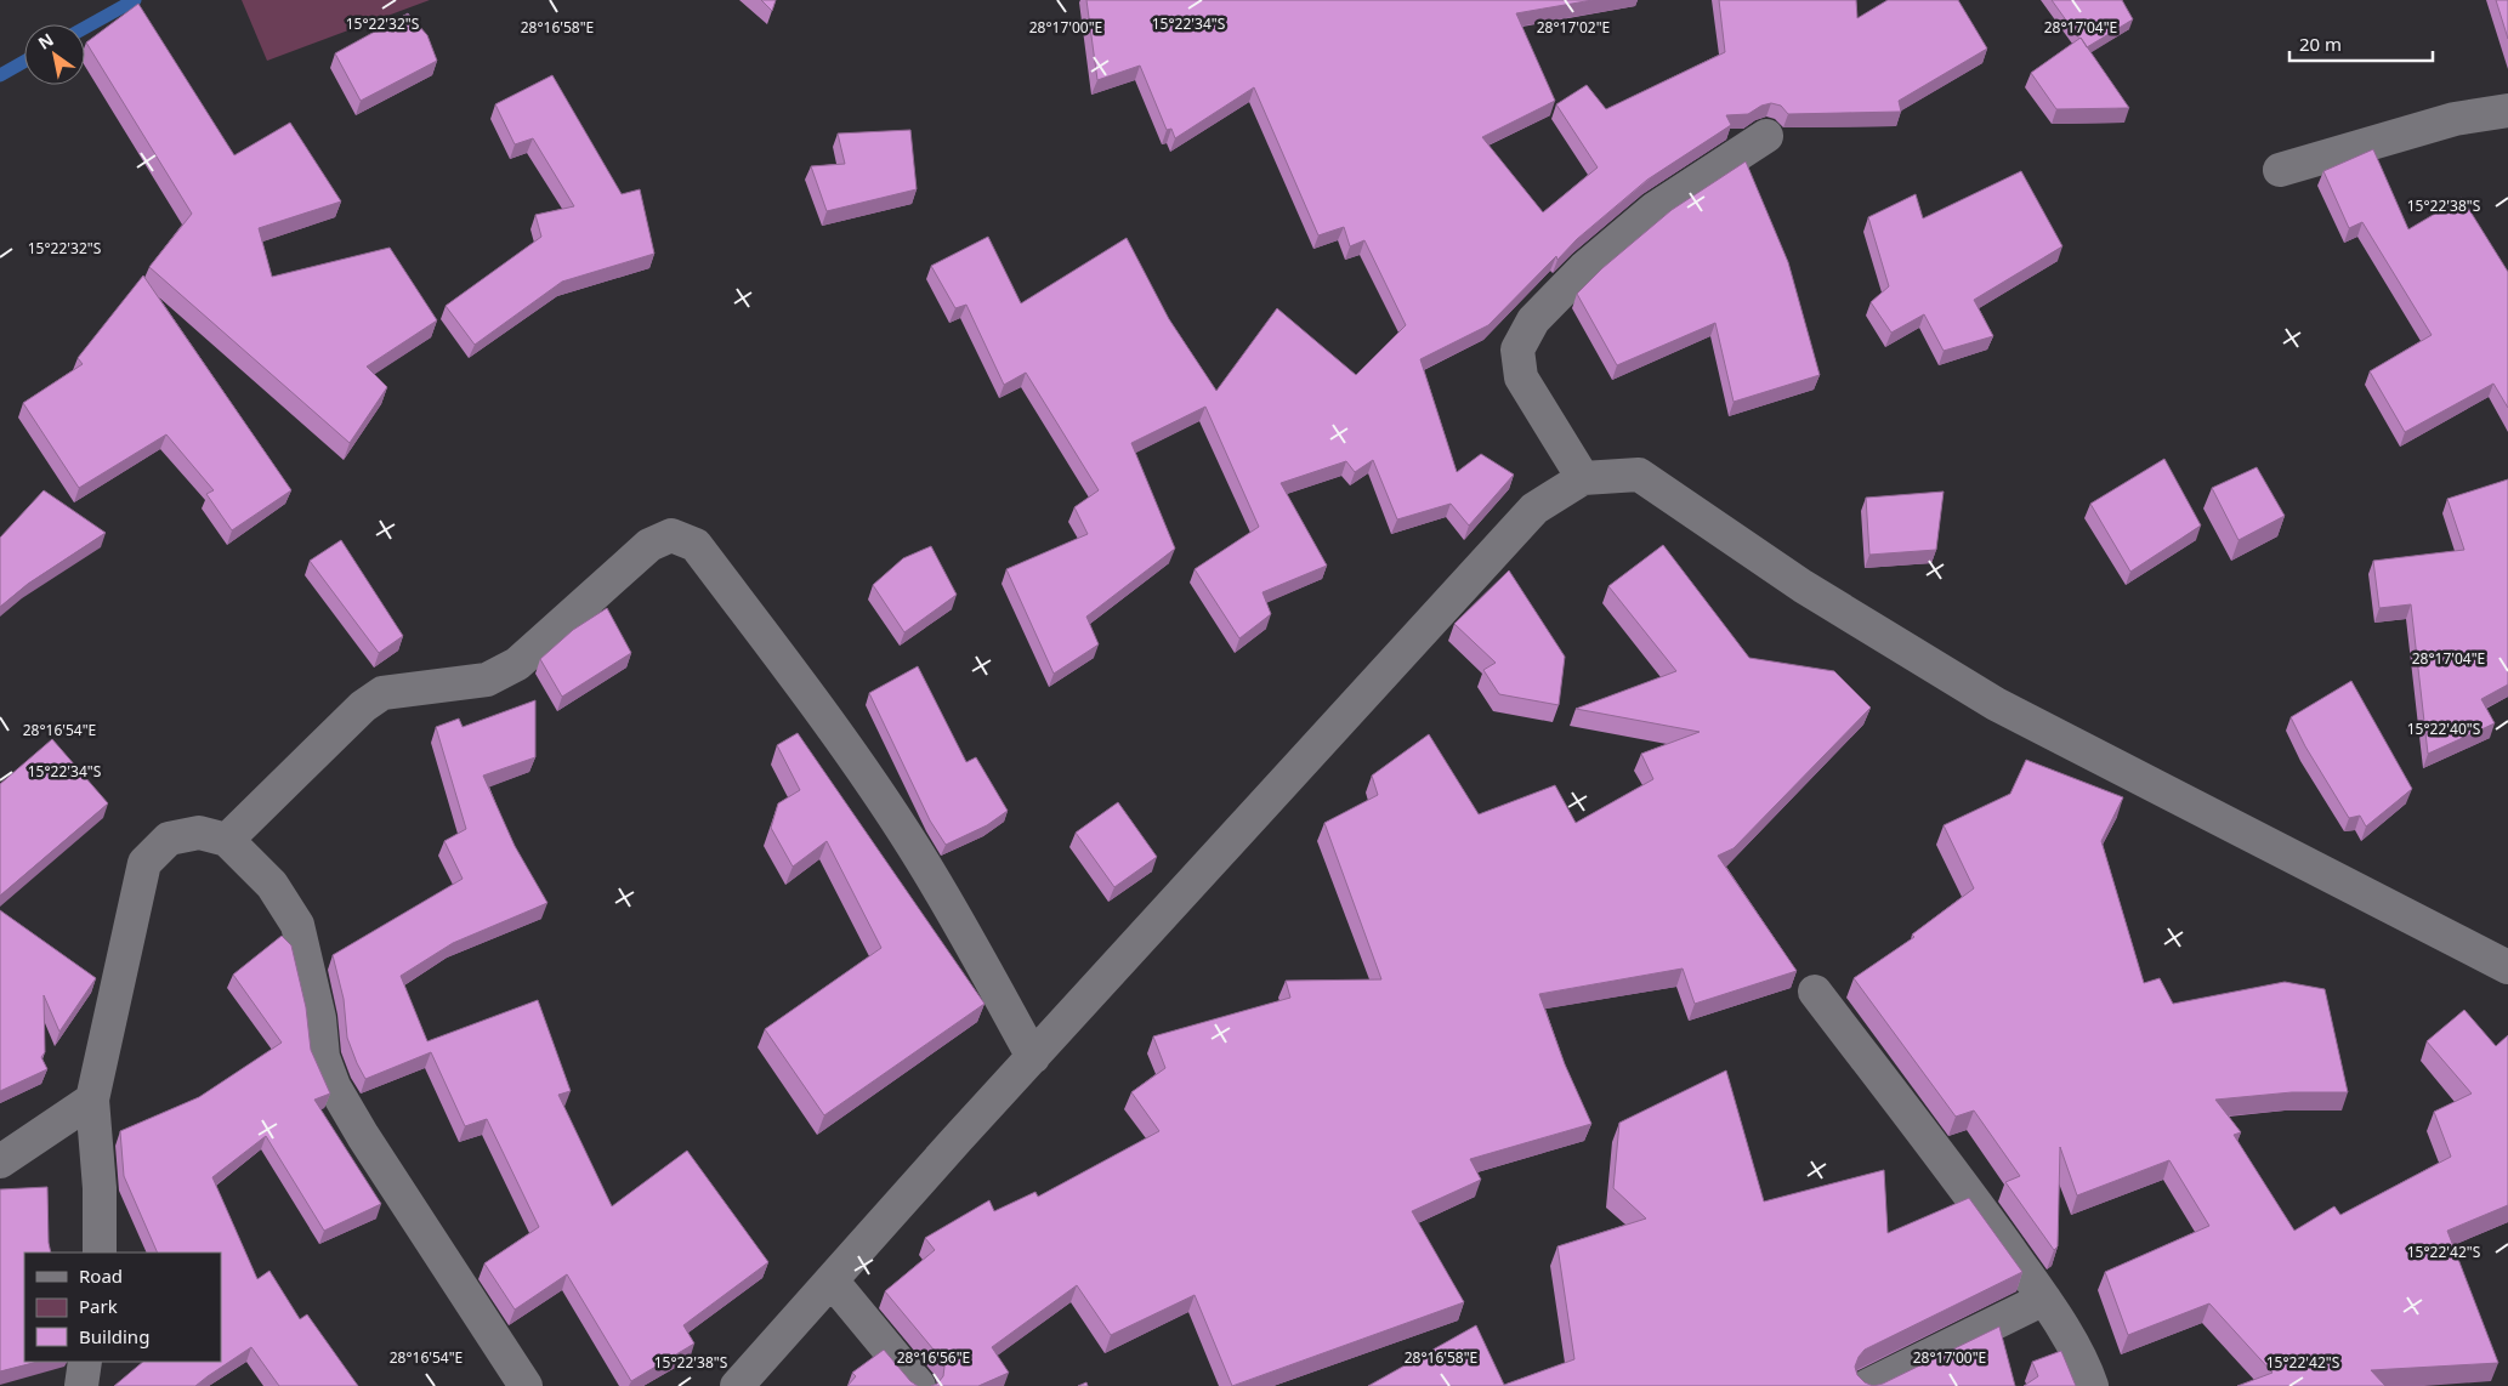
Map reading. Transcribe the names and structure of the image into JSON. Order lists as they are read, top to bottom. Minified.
{"legend":["Road","Park","Building"],"scale_bar":"20 m","north":"top left","coordinates":["15°22'32\"S","15°22'34\"S","28°16'58\"E","28°17'00\"E","28°17'02\"E","28°17'04\"E","15°22'38\"S","15°22'40\"S","28°16'54\"E","15°22'42\"S","28°16'56\"E"]}
